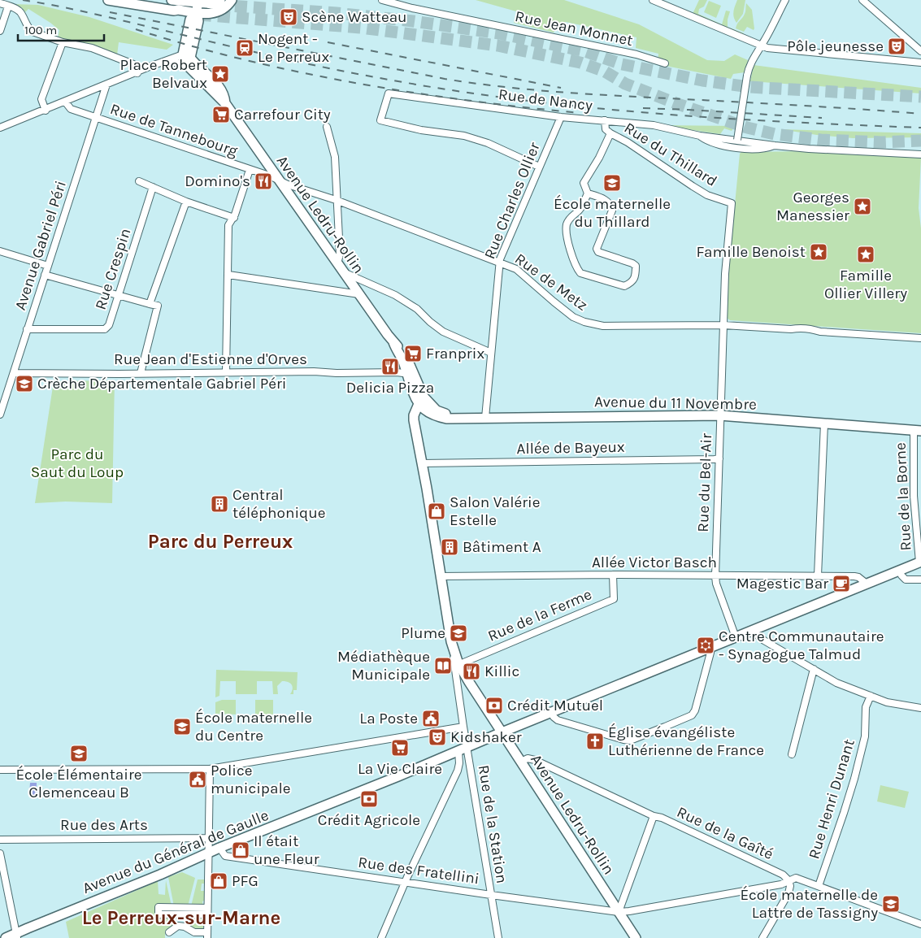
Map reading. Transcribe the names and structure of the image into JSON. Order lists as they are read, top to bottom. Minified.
{"streets":{"street":["Rue Jean Monnet","Rue de Nancy","Rue de Tannebourg","Rue du Thillard","Rue Charles Ollier","Avenue Ledru-Rollin","Avenue Gabriel Péri","Rue Crespin","Rue de Metz","Rue Jean d'Estienne d'Orves","Avenue du 11 Novembre","Allée de Bayeux","Rue du Bel-Air","Rue de la Borne","Allée Victor Basch","Rue de la Ferme","Rue Henri Dunant","Rue de la Station","Rue des Arts","Rue de la Gaîté","Avenue du Général de Gaulle","Rue des Fratellini"]},"crossings":[["Rue de Nancy","Rue du Thillard"],["Rue de Nancy","Rue Charles Ollier"],["Rue de Tannebourg","Avenue Ledru-Rollin"],["Rue de Tannebourg","Avenue Gabriel Péri"],["Rue de Tannebourg","Rue de Metz"],["Rue du Thillard","Rue du Bel-Air"],["Rue Charles Ollier","Rue de Metz"],["Rue Charles Ollier","Avenue du 11 Novembre"],["Avenue Ledru-Rollin","Rue de Metz"],["Avenue Ledru-Rollin","Rue Jean d'Estienne d'Orves"],["Avenue Ledru-Rollin","Avenue du 11 Novembre"],["Avenue Ledru-Rollin","Allée de Bayeux"],["Avenue Ledru-Rollin","Allée Victor Basch"],["Avenue Ledru-Rollin","Rue de la Ferme"],["Avenue Ledru-Rollin","Rue de la Station"],["Avenue Ledru-Rollin","Rue de la Gaîté"],["Avenue Ledru-Rollin","Avenue du Général de Gaulle"],["Avenue Ledru-Rollin","Rue des Fratellini"],["Avenue Gabriel Péri","Rue Crespin"],["Avenue Gabriel Péri","Rue Jean d'Estienne d'Orves"],["Rue de Metz","Rue du Bel-Air"],["Avenue du 11 Novembre","Rue du Bel-Air"],["Avenue du 11 Novembre","Rue de la Borne"],["Allée de Bayeux","Rue du Bel-Air"],["Rue du Bel-Air","Allée Victor Basch"],["Rue du Bel-Air","Avenue du Général de Gaulle"],["Rue de la Borne","Avenue du Général de Gaulle"],["Allée Victor Basch","Rue de la Ferme"],["Allée Victor Basch","Avenue du Général de Gaulle"],["Rue de la Ferme","Rue de la Station"],["Rue Henri Dunant","Rue de la Gaîté"],["Rue de la Station","Avenue du Général de Gaulle"],["Rue de la Station","Rue des Fratellini"],["Rue de la Gaîté","Rue des Fratellini"],["Avenue du Général de Gaulle","Rue des Fratellini"]],"districts":["Parc du Perreux","Le Perreux-sur-Marne"],"parks":["Parc du Saut du Loup"],"places":{"theatre":["Scène Watteau","Pôle jeunesse","Kidshaker"],"station":["Nogent - Le Perreux"],"place":["Place Robert Belvaux","Georges Manessier","Famille Benoist","Famille Ollier Villery"],"supermarket":["Carrefour City","Franprix","La Vie Claire"],"restaurant":["Domino's","Delicia Pizza","Killic"],"school or university":["École maternelle du Thillard","Crèche Départementale Gabriel Péri","Plume","École maternelle du Centre","École Élémentaire Clemenceau B","École maternelle de Lattre de Tassigny"],"building":["Central téléphonique","Bâtiment A"],"shop":["Salon Valérie Estelle","Il était une Fleur","PFG"],"cafe":["Magestic Bar"],"synagogue":["Centre Communautaire - Synagogue Talmud"],"library":["Médiathèque Municipale"],"bank":["Crédit Mutuel","Crédit Agricole"],"public building":["La Poste","Police municipale"],"church":["Église évangéliste Luthérienne de France"]},"scale_bar":"100 m"}
